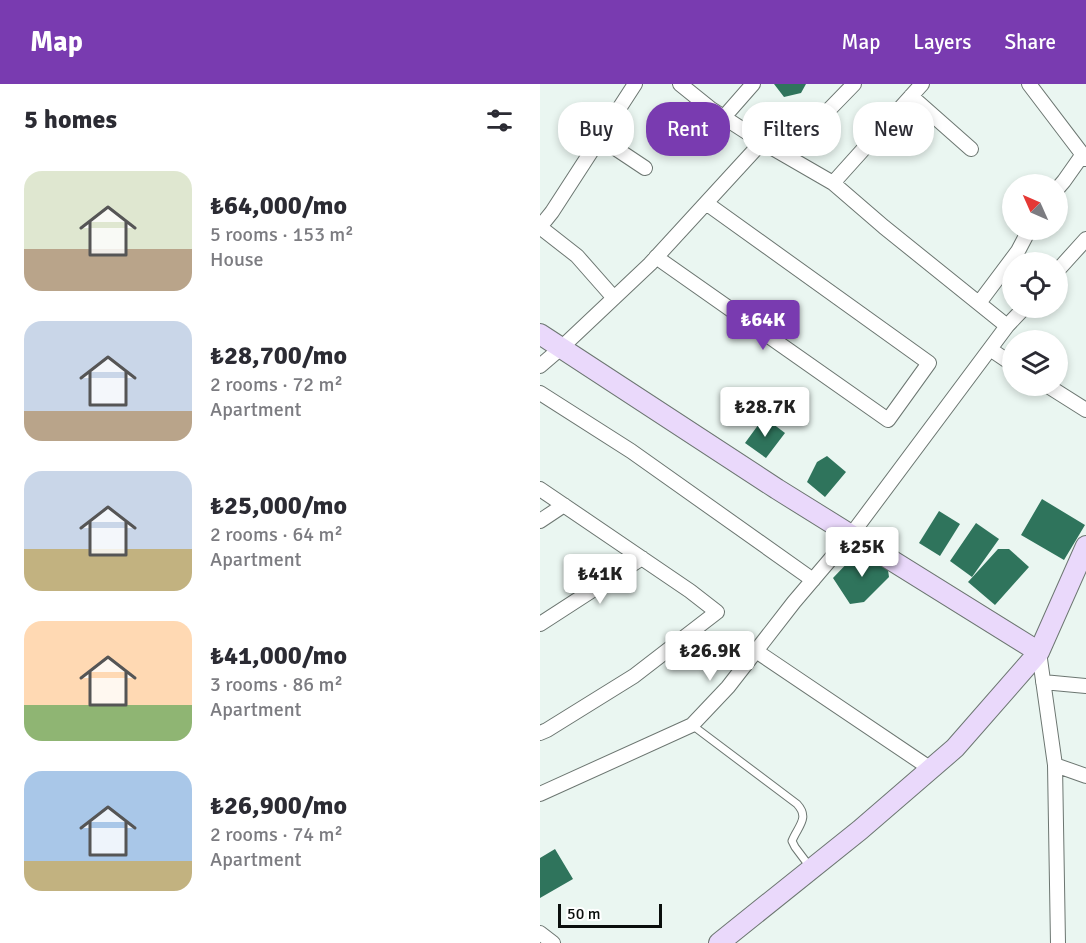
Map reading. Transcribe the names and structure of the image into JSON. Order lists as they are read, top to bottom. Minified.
{"scale_bar":"50 m","north":"top left","page":{"header":"Map","nav":["Map","Layers","Share"],"heading":"5 homes","chip":["Buy","Rent","Filters","New"],"list":[{"name":"₺64,000/mo","note":"5 rooms · 153 m² · House"},{"name":"₺28,700/mo","note":"2 rooms · 72 m² · Apartment"},{"name":"₺25,000/mo","note":"2 rooms · 64 m² · Apartment"},{"name":"₺41,000/mo","note":"3 rooms · 86 m² · Apartment"},{"name":"₺26,900/mo","note":"2 rooms · 74 m² · Apartment"}],"price":["₺64K","₺28.7K","₺25K","₺41K","₺26.9K"],"scale":"50 m"}}
